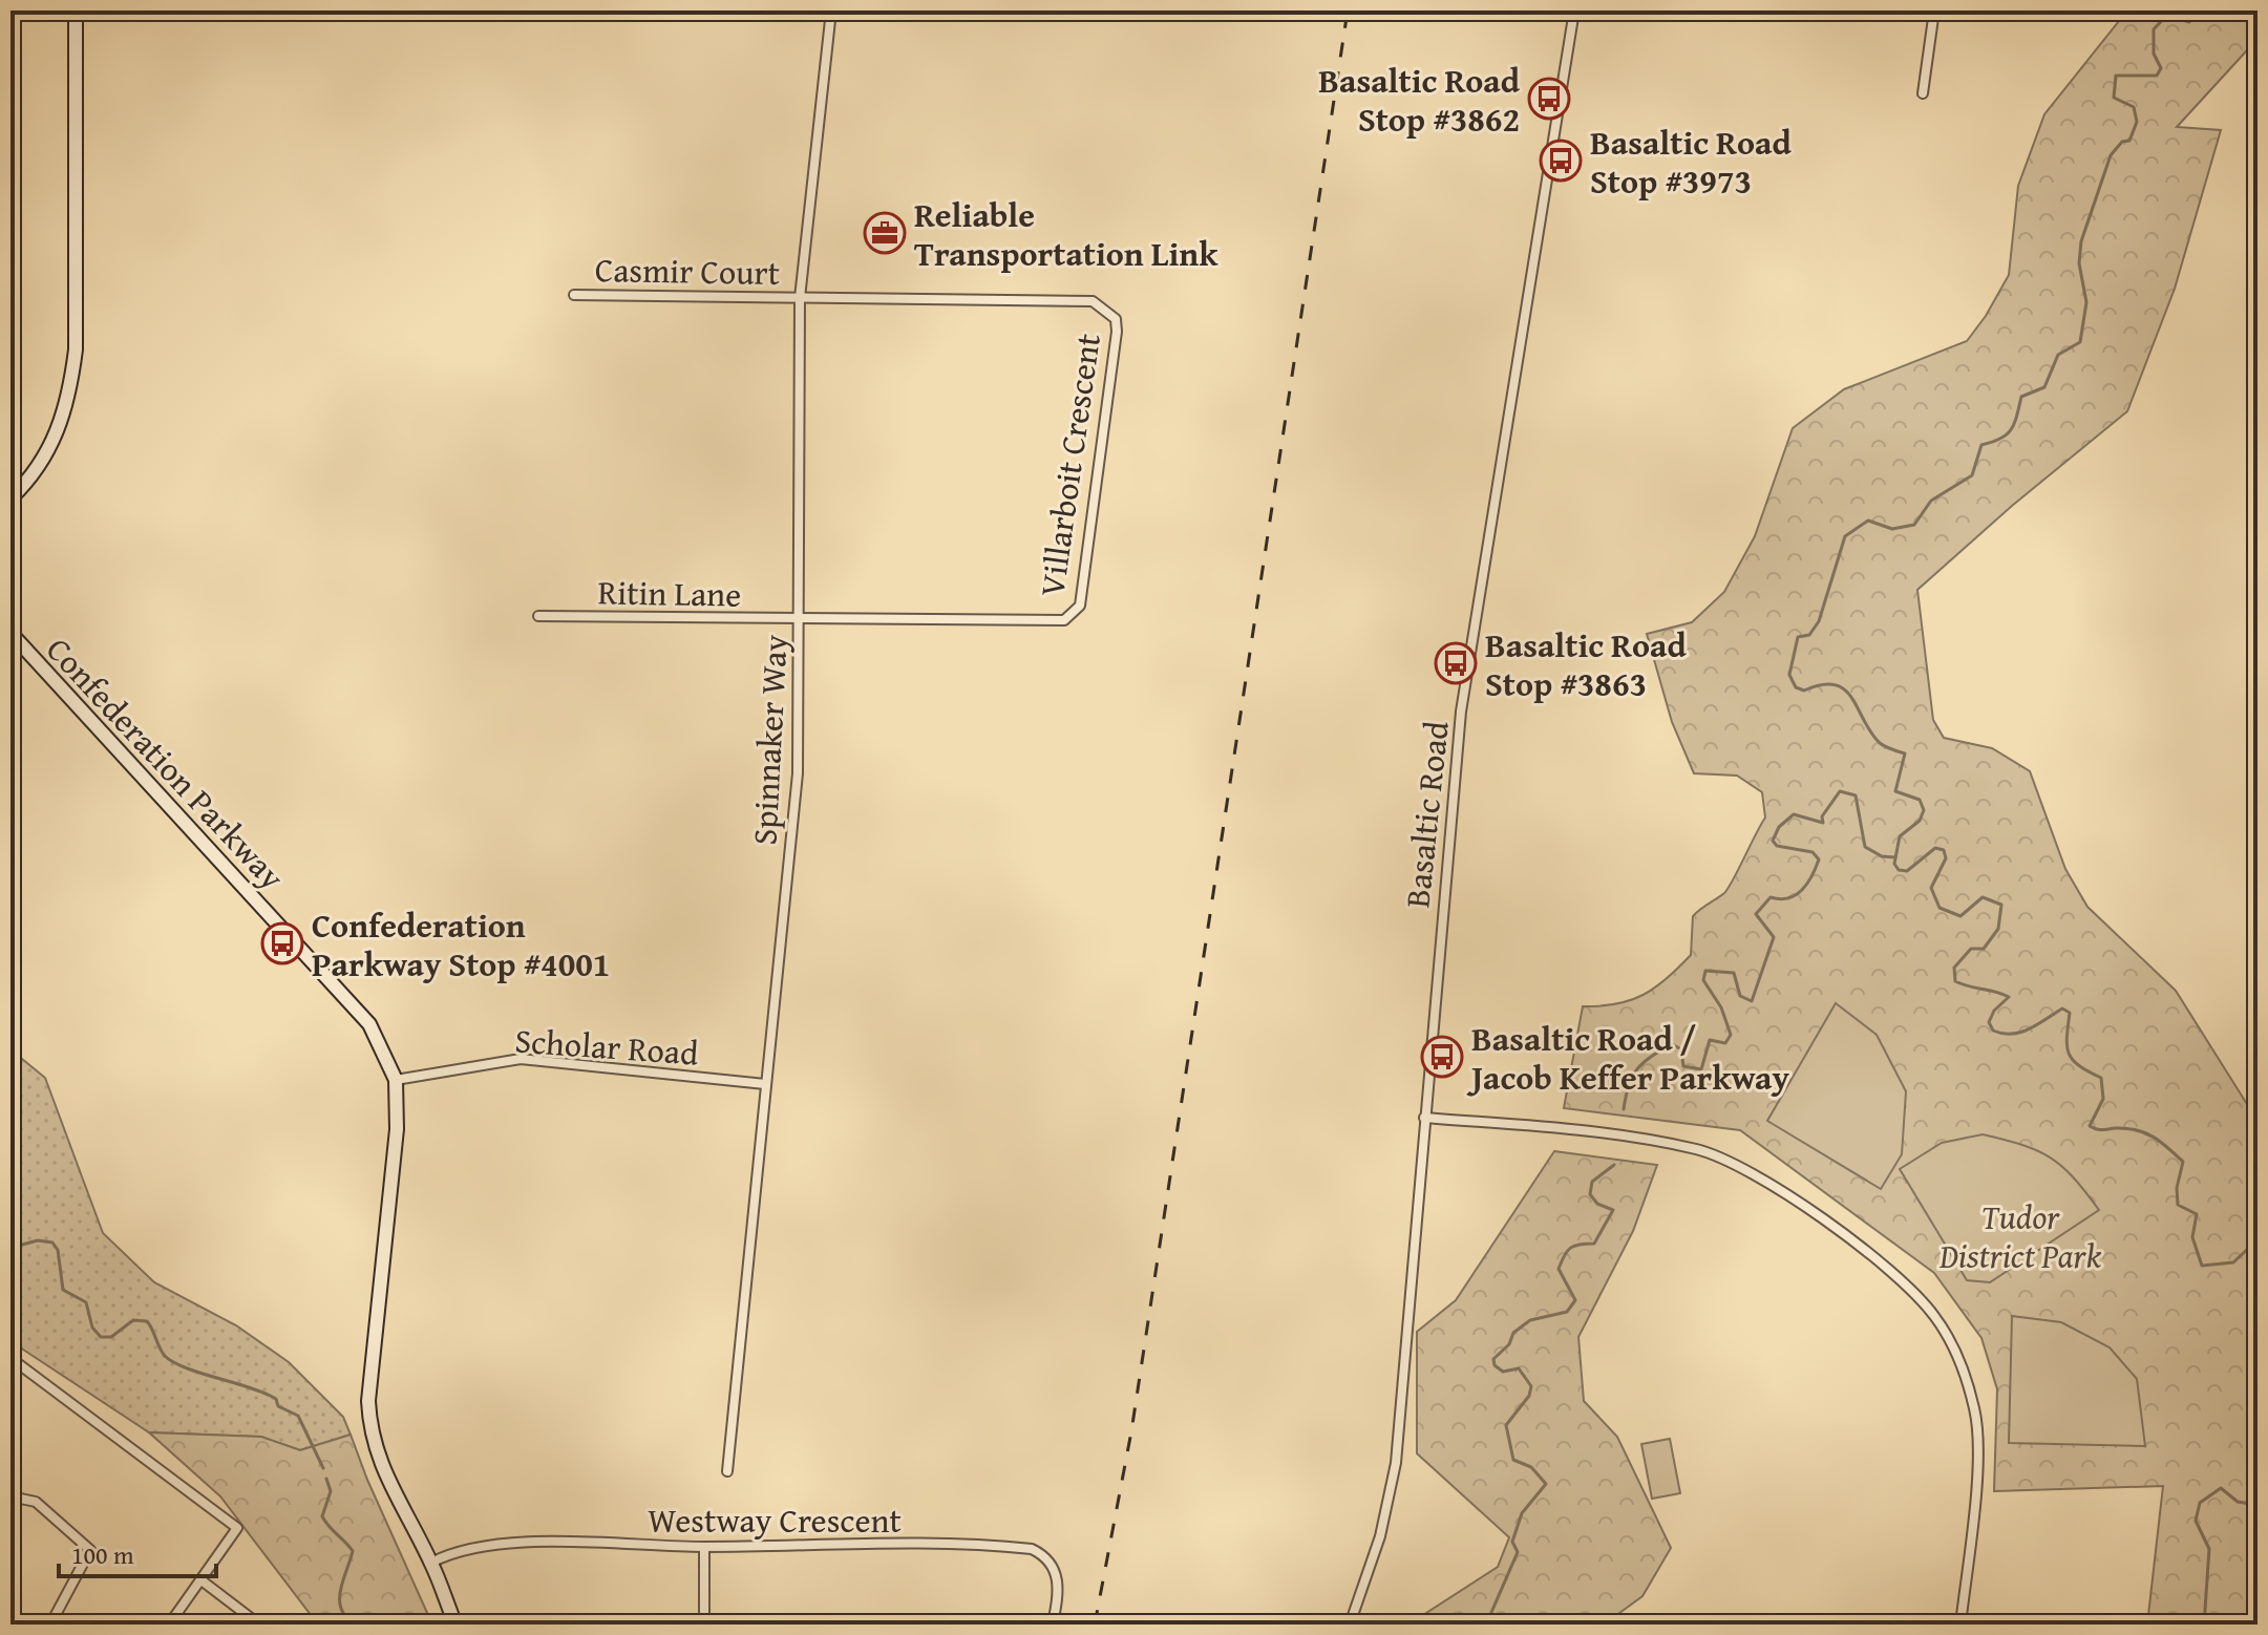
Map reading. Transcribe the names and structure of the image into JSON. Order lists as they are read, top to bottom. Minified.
{"streets":{"street":["Casmir Court","Villarboit Crescent","Ritin Lane","Spinnaker Way","Confederation Parkway","Basaltic Road","Scholar Road","Westway Crescent"]},"crossings":[["Casmir Court","Villarboit Crescent"],["Casmir Court","Spinnaker Way"],["Villarboit Crescent","Ritin Lane"],["Villarboit Crescent","Spinnaker Way"],["Ritin Lane","Spinnaker Way"],["Spinnaker Way","Scholar Road"],["Confederation Parkway","Scholar Road"],["Confederation Parkway","Westway Crescent"]],"parks":["Tudor District Park"],"places":{"bus stop":["Basaltic Road Stop #3862","Basaltic Road Stop #3973","Basaltic Road Stop #3863","Confederation Parkway Stop #4001","Basaltic Road / Jacob Keffer Parkway"],"office":["Reliable Transportation Link"]},"scale_bar":"100 m"}
